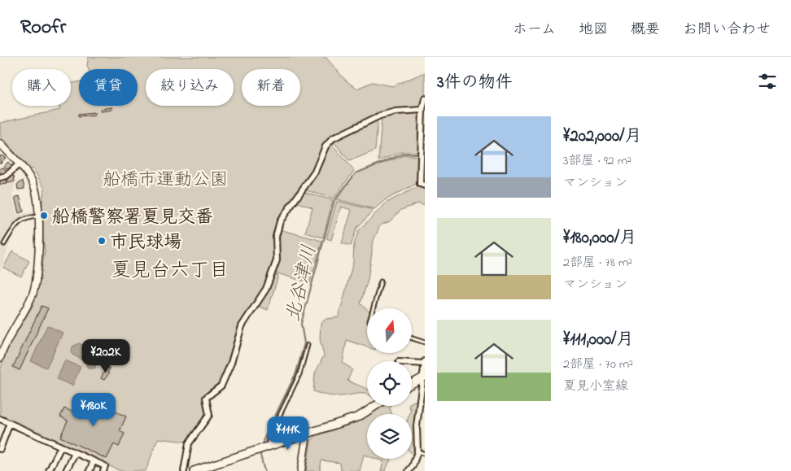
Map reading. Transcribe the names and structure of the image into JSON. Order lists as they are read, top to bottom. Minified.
{"districts":["夏見台六丁目"],"water":["北谷津川"],"parks":["船橋市運動公園"],"places":["船橋警察署夏見交番","市民球場"],"north":"top","page":{"header":"Roofr","nav":["ホーム","地図","概要","お問い合わせ"],"heading":"3件の物件","chip":["購入","賃貸","絞り込み","新着"],"list":[{"name":"¥202,000/月","note":"3部屋 · 92 m² · マンション"},{"name":"¥180,000/月","note":"2部屋 · 78 m² · マンション"},{"name":"¥111,000/月","note":"2部屋 · 70 m² · 夏見小室線"}],"price":["¥202K","¥180K","¥111K"]}}
